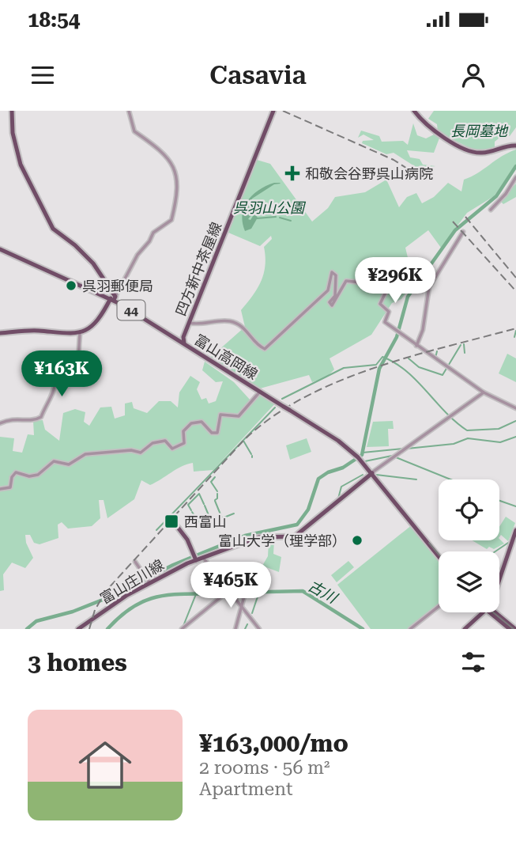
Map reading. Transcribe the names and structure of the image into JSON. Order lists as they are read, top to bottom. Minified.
{"streets":{"main road":["四方新中茶屋線","44","富山高岡線","富山庄川線"]},"crossings":[["四方新中茶屋線","富山高岡線"],["富山高岡線","富山庄川線"]],"water":["古川"],"parks":["長岡墓地","呉羽山公園"],"places":{"health":["和敬会谷野呉山病院"],"other":["呉羽郵便局","富山大学（理学部）"],"transit":["西富山"]},"page":{"status":"18:54","header":"Casavia","price":["¥296K","¥163K","¥465K"],"heading":"3 homes","list":[{"name":"¥163,000/mo","note":"2 rooms · 56 m² · Apartment"}]}}
